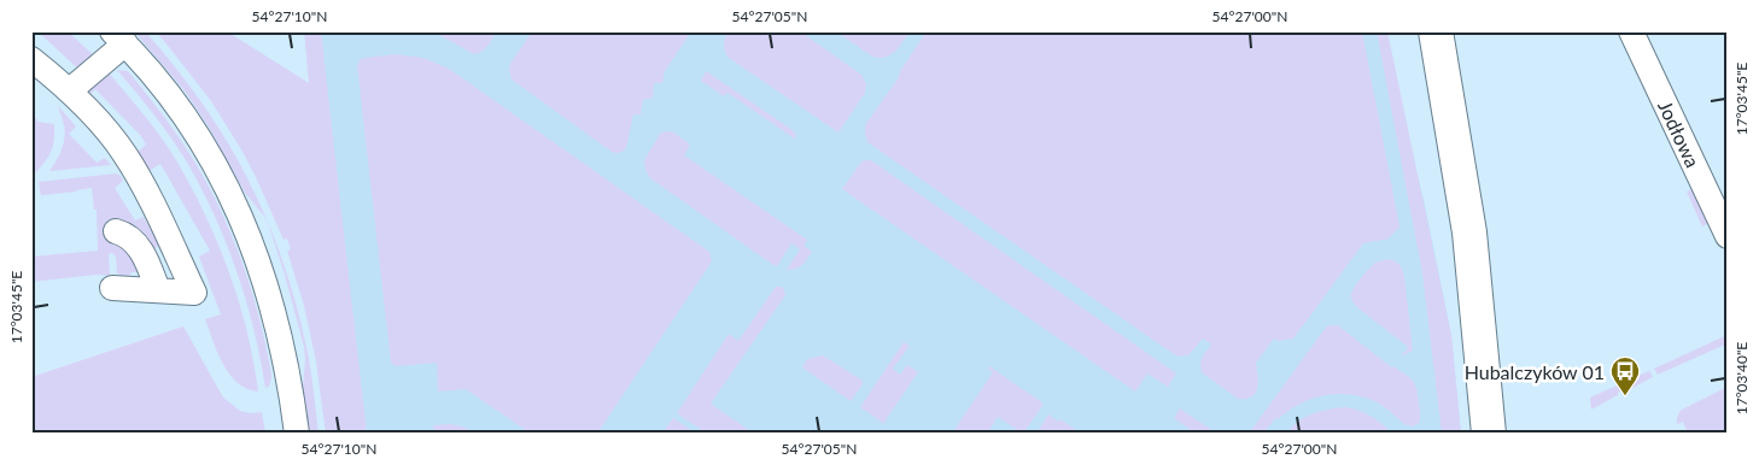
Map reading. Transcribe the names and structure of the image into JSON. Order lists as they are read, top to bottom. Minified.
{"streets":{"street":["Jodłowa"]},"places":{"bus stop":["Hubalczyków 01"]},"coordinates":["54°27'10\"N","54°27'05\"N","54°27'00\"N","17°03'45\"E","17°03'40\"E"]}
